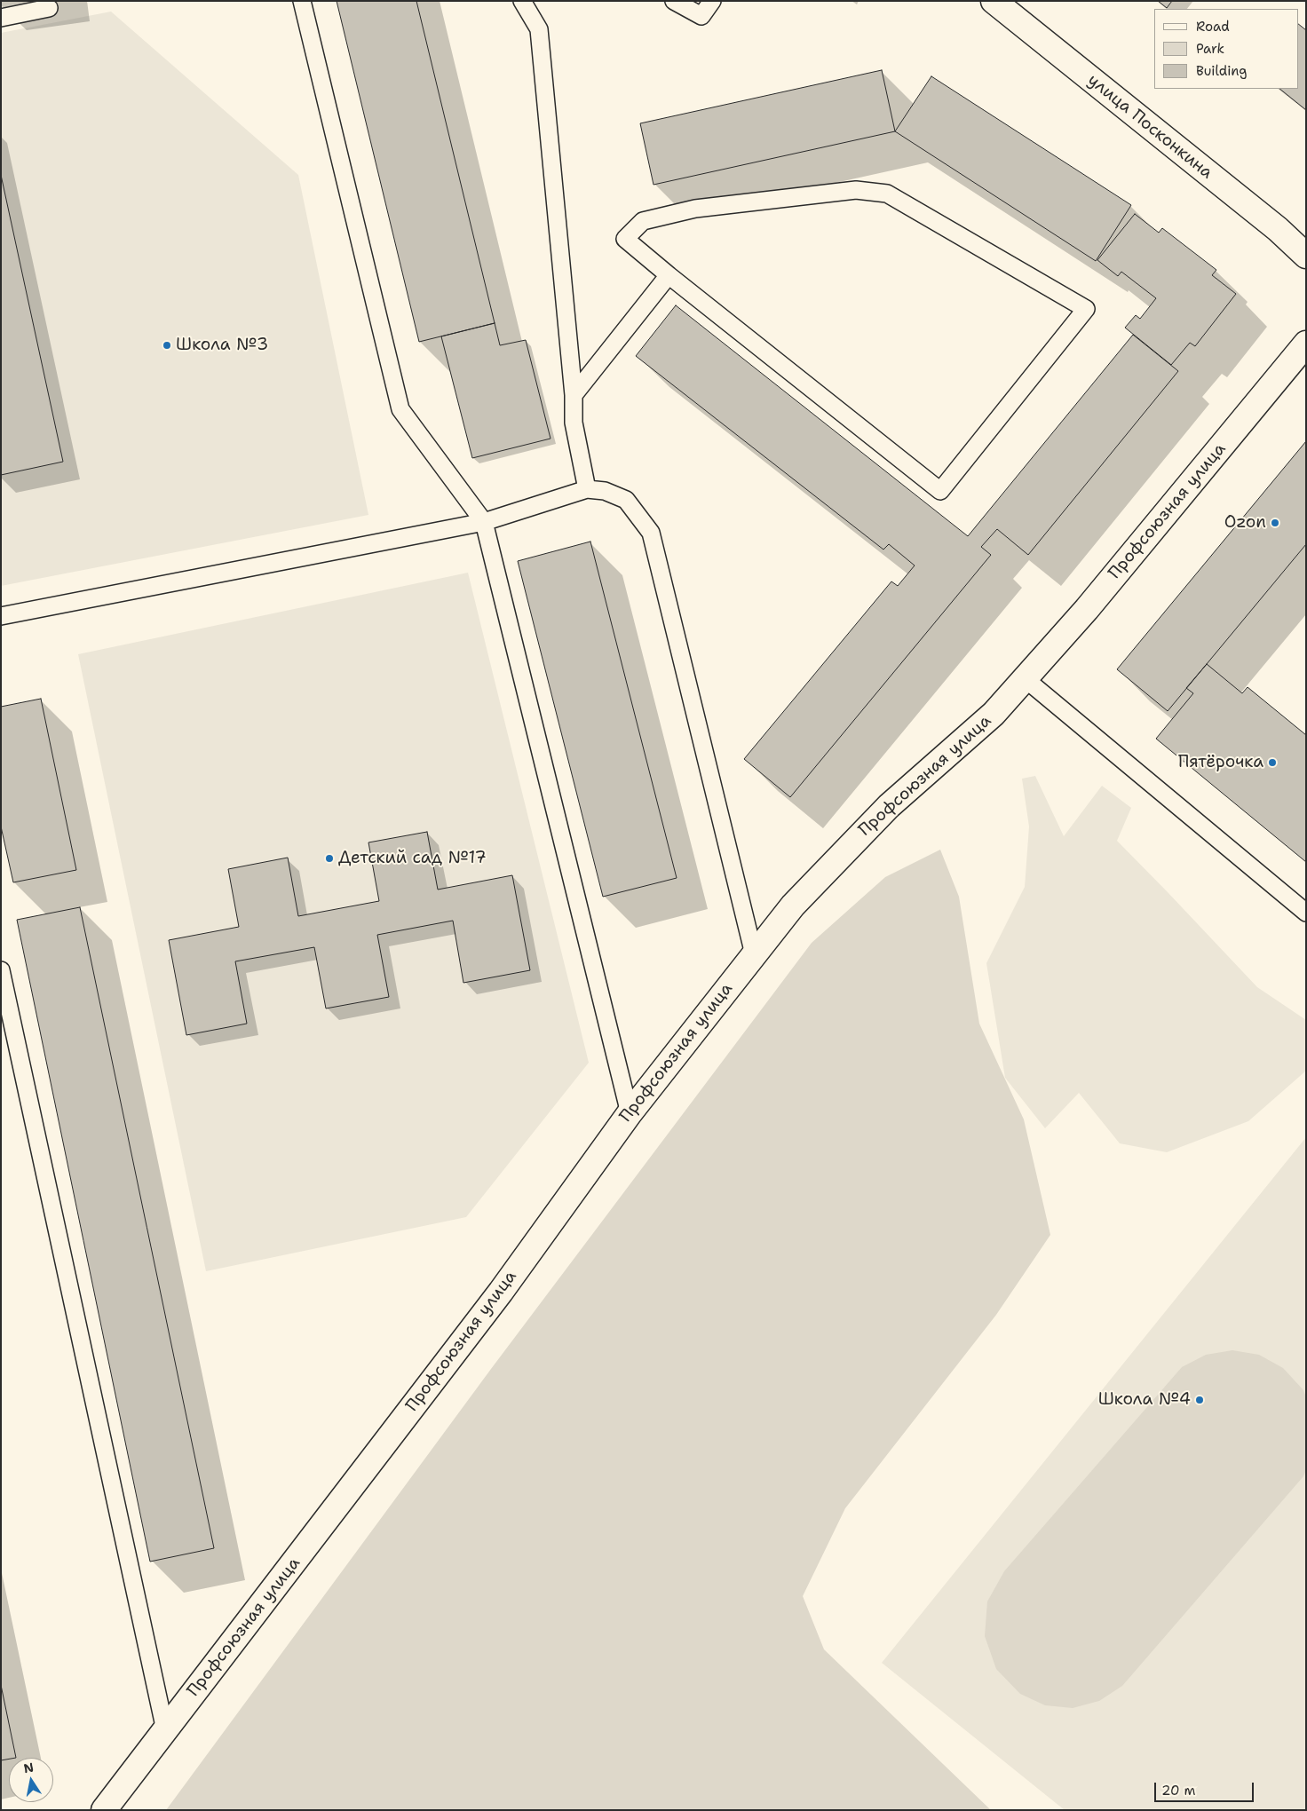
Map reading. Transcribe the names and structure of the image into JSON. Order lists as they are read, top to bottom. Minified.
{"streets":{"street":["улица Посконкина","Профсоюзная улица"]},"places":["Школа №3","Ozon","Пятёрочка","Детский сад №17","Школа №4"],"legend":["Road","Park","Building"],"scale_bar":"20 m","north":"top"}
